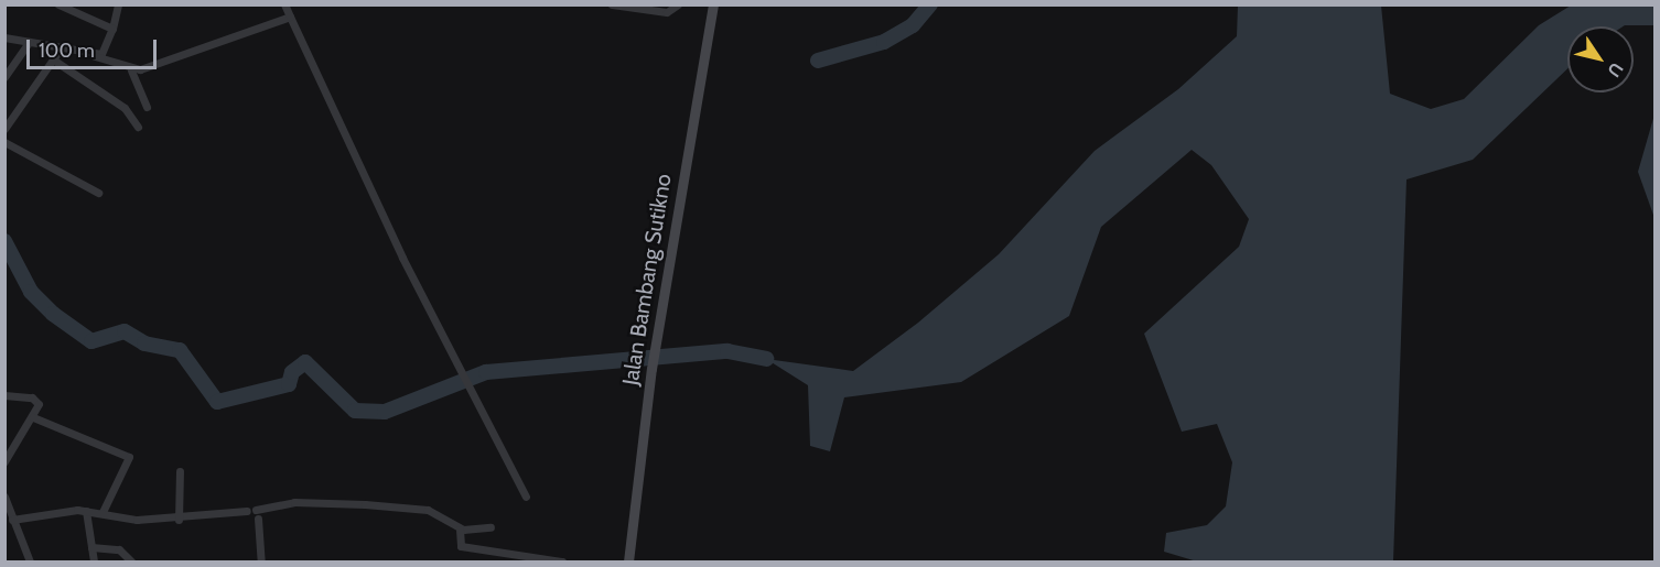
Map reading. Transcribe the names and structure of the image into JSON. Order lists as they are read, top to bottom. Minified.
{"streets":{"street":["Jalan Bambang Sutikno"]},"scale_bar":"100 m","north":"bottom right"}
